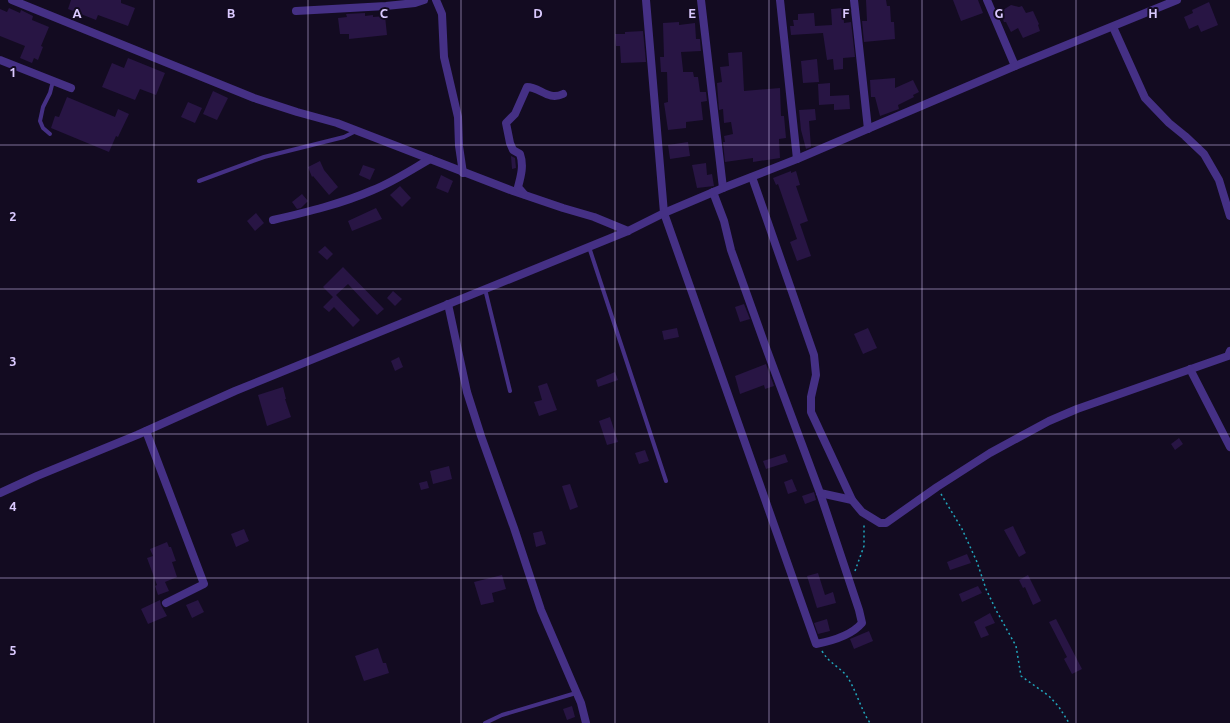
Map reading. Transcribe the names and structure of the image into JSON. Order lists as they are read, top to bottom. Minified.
{"grid":{"columns":["A","B","C","D","E","F","G","H"],"rows":["1","2","3","4","5"]}}
